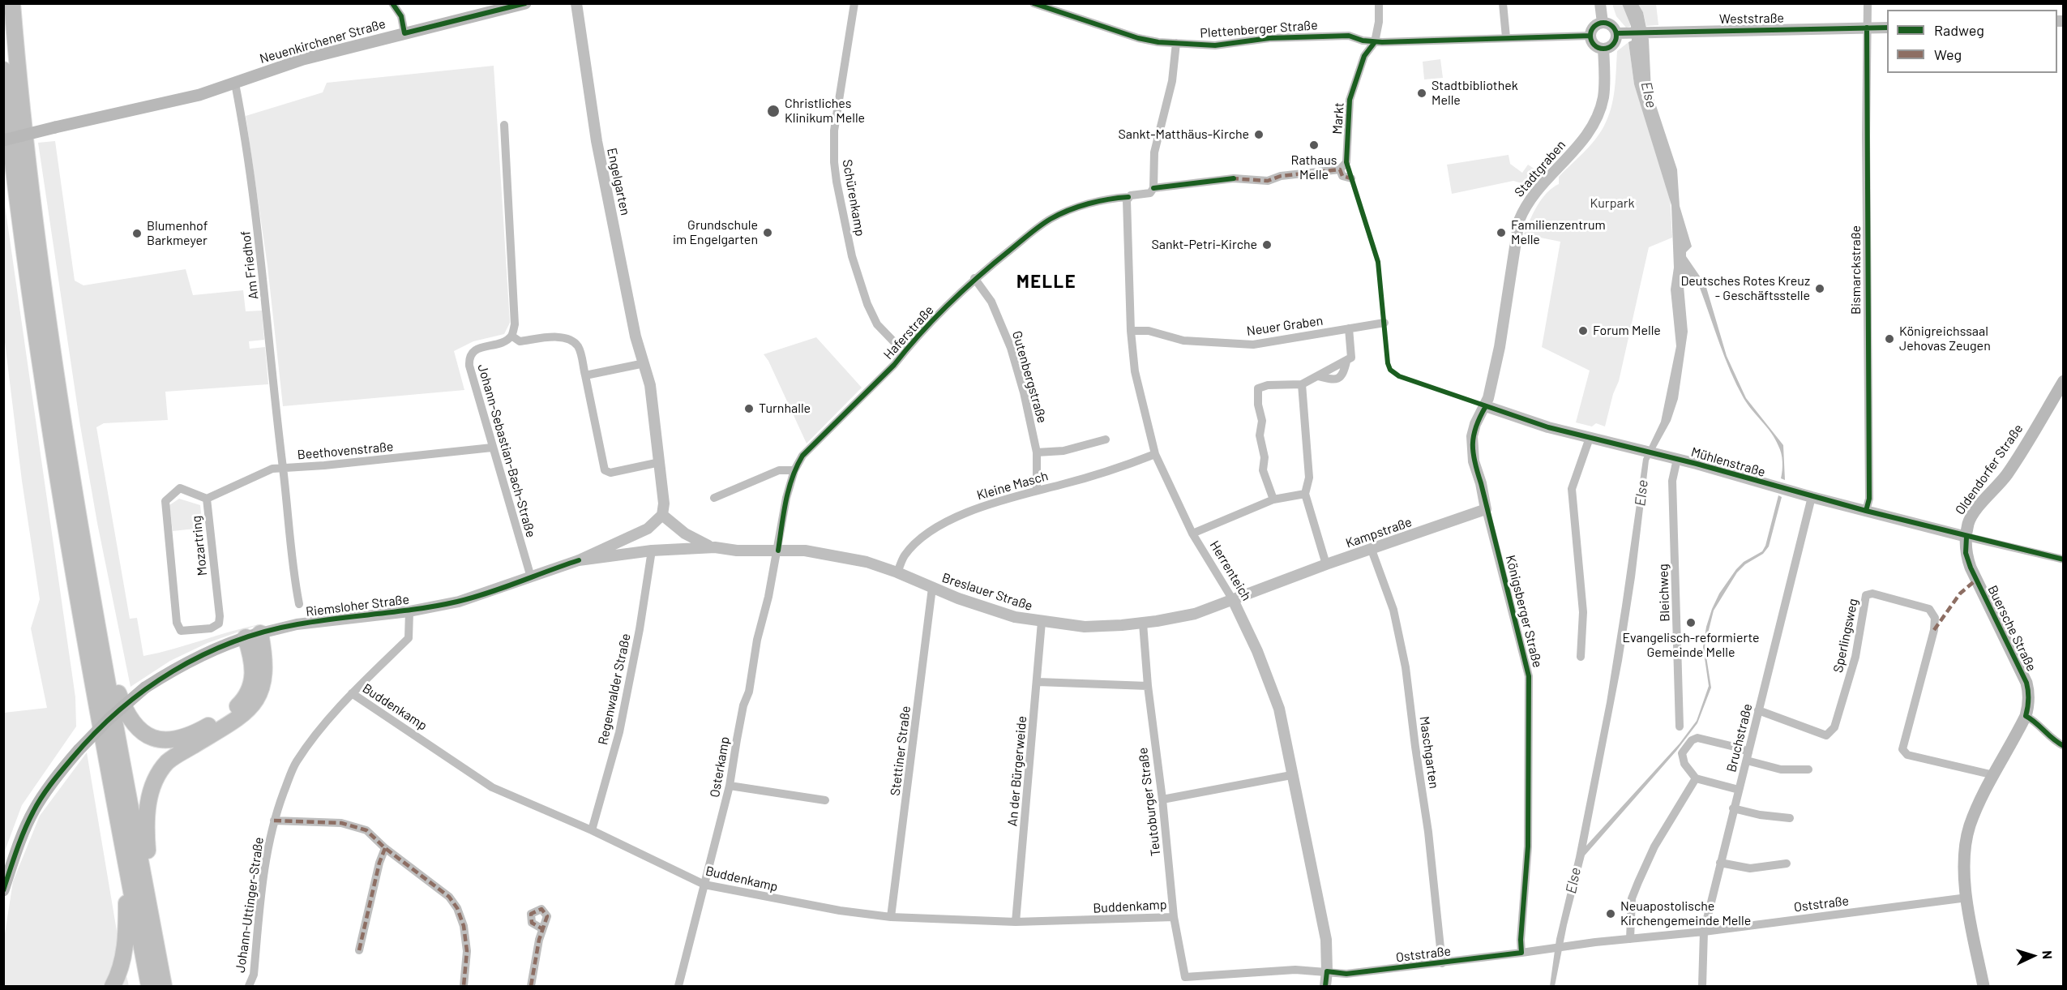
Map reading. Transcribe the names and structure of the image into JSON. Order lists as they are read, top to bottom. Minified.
{"streets":{"main road":["Neuenkirchener Straße","Oldendorfer Straße","Riemsloher Straße","Buersche Straße"],"street":["Weststraße","Plettenberger Straße","Markt","Stadtgraben","Engelgarten","Schürenkamp","Am Friedhof","Bismarckstraße","Neuer Graben","Haferstraße","Gutenbergstraße","Beethovenstraße","Johann-Sebastian-Bach-Straße","Mühlenstraße","Kleine Masch","Kampstraße","Mozartring","Herrenteich","Breslauer Straße","Bleichweg","Königsberger Straße","Sperlingsweg","Regenwalder Straße","Buddenkamp","Bruchstraße","Stettiner Straße","Maschgarten","Osterkamp","An der Bürgerweide","Teutoburger Straße","Oststraße","Johann-Uttinger-Straße"]},"crossings":[["Weststraße","Stadtgraben"],["Weststraße","Bismarckstraße"],["Plettenberger Straße","Markt"],["Neuenkirchener Straße","Am Friedhof"],["Stadtgraben","Mühlenstraße"],["Stadtgraben","Königsberger Straße"],["Engelgarten","Breslauer Straße"],["Engelgarten","Riemsloher Straße"],["Schürenkamp","Haferstraße"],["Am Friedhof","Beethovenstraße"],["Bismarckstraße","Mühlenstraße"],["Neuer Graben","Herrenteich"],["Haferstraße","Gutenbergstraße"],["Haferstraße","Herrenteich"],["Haferstraße","Breslauer Straße"],["Haferstraße","Osterkamp"],["Gutenbergstraße","Kleine Masch"],["Beethovenstraße","Johann-Sebastian-Bach-Straße"],["Beethovenstraße","Mozartring"],["Johann-Sebastian-Bach-Straße","Riemsloher Straße"],["Mühlenstraße","Oldendorfer Straße"],["Mühlenstraße","Bleichweg"],["Mühlenstraße","Königsberger Straße"],["Mühlenstraße","Bruchstraße"],["Oldendorfer Straße","Buersche Straße"],["Kleine Masch","Herrenteich"],["Kleine Masch","Breslauer Straße"],["Kampstraße","Breslauer Straße"],["Kampstraße","Königsberger Straße"],["Kampstraße","Maschgarten"],["Herrenteich","Breslauer Straße"],["Herrenteich","Oststraße"],["Breslauer Straße","Riemsloher Straße"],["Breslauer Straße","Regenwalder Straße"],["Breslauer Straße","Stettiner Straße"],["Breslauer Straße","Osterkamp"],["Breslauer Straße","An der Bürgerweide"],["Breslauer Straße","Teutoburger Straße"],["Riemsloher Straße","Johann-Uttinger-Straße"],["Königsberger Straße","Oststraße"],["Buersche Straße","Sperlingsweg"],["Buersche Straße","Oststraße"],["Sperlingsweg","Bruchstraße"],["Regenwalder Straße","Buddenkamp"],["Buddenkamp","Stettiner Straße"],["Buddenkamp","Osterkamp"],["Buddenkamp","An der Bürgerweide"],["Buddenkamp","Teutoburger Straße"],["Buddenkamp","Johann-Uttinger-Straße"],["Bruchstraße","Oststraße"],["Maschgarten","Oststraße"],["Teutoburger Straße","Oststraße"]],"districts":["MELLE"],"water":["Else"],"parks":["Kurpark"],"places":["Stadtbibliothek Melle","Christliches Klinikum Melle","Sankt-Matthäus-Kirche","Rathaus Melle","Grundschule im Engelgarten","Familienzentrum Melle","Blumenhof Barkmeyer","Sankt-Petri-Kirche","Deutsches Rotes Kreuz - Geschäftsstelle","Forum Melle","Königreichssaal Jehovas Zeugen","Turnhalle","Evangelisch-reformierte Gemeinde Melle","Neuapostolische Kirchengemeinde Melle"],"legend":["Radweg","Weg"],"north":"right"}
